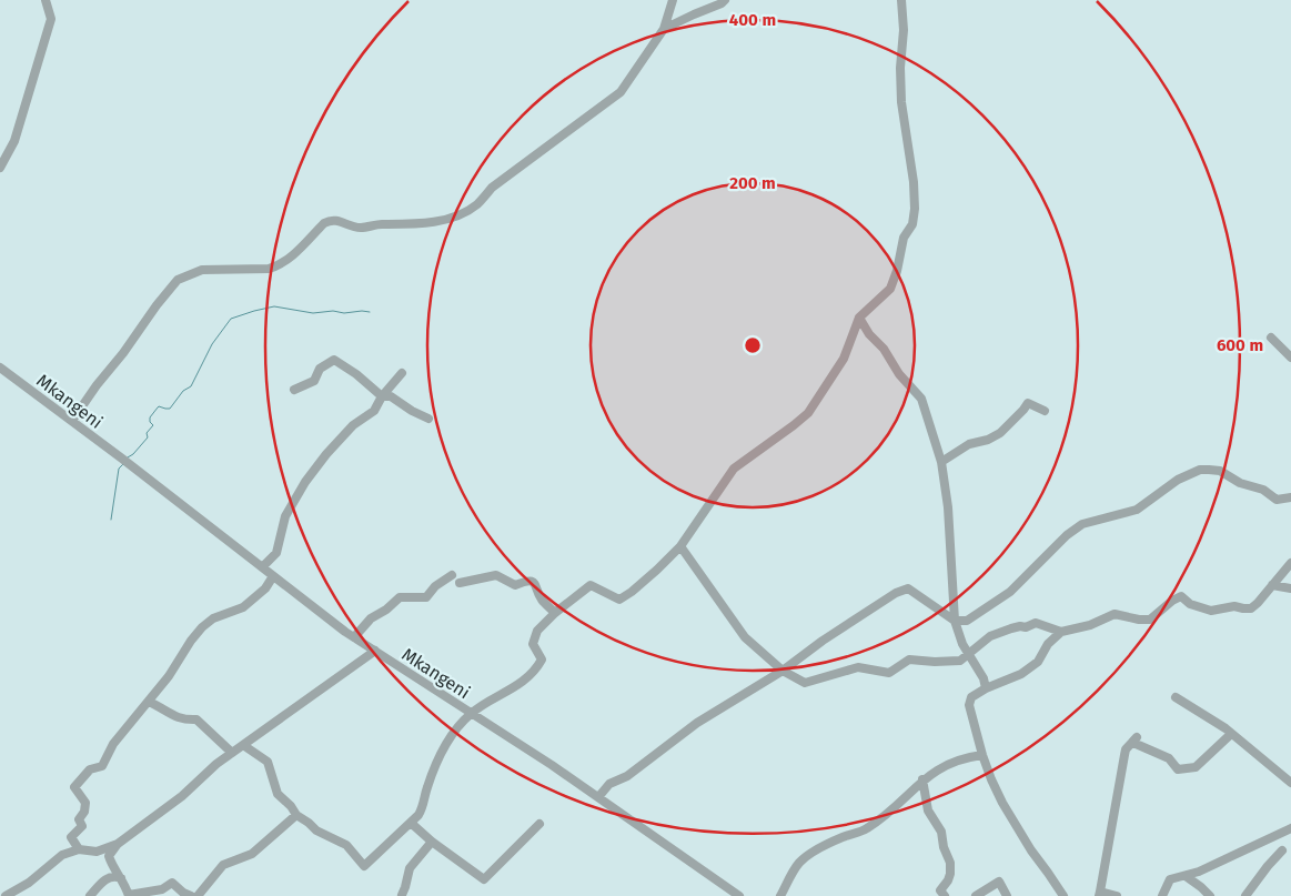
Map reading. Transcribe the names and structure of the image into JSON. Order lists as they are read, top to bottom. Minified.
{"streets":{"street":["Mkangeni"]},"rings":["400 m","200 m","600 m"]}
